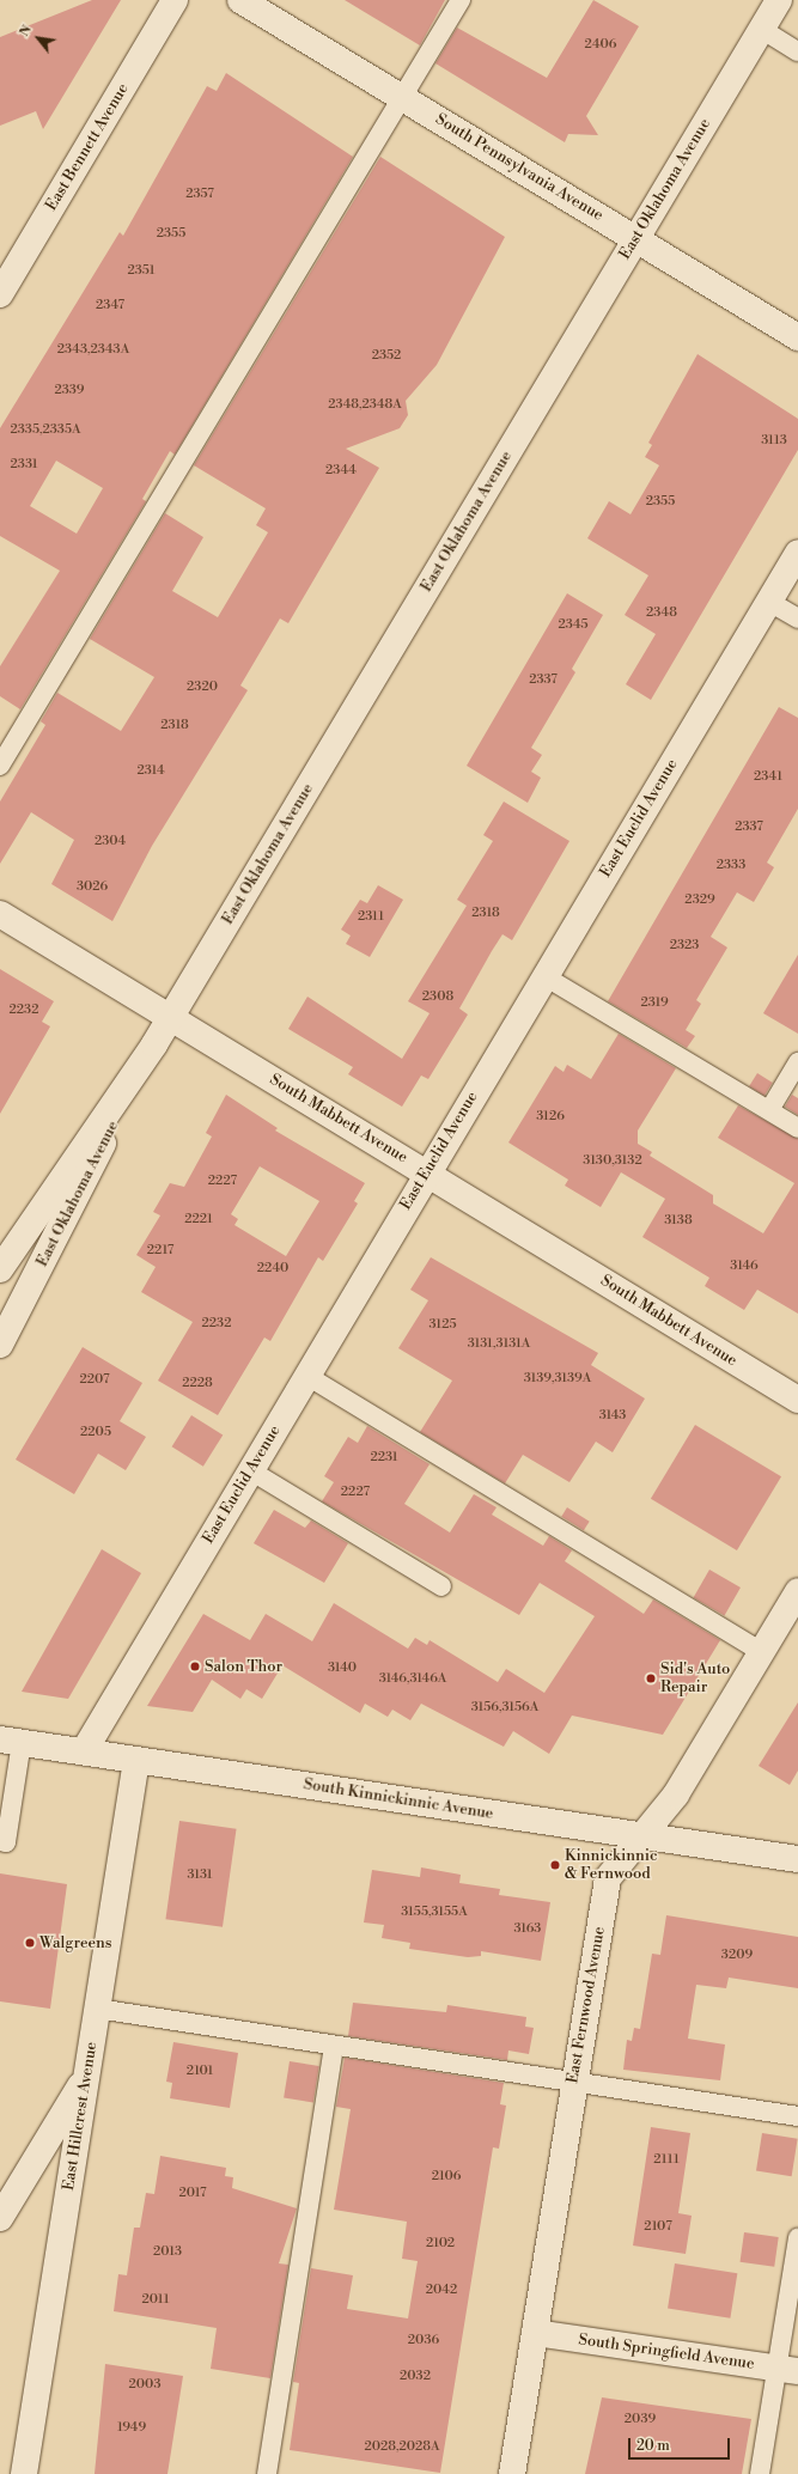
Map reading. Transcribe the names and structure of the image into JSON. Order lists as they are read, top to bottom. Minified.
{"streets":{"street":["East Bennett Avenue","South Pennsylvania Avenue","East Oklahoma Avenue","East Euclid Avenue","South Mabbett Avenue","South Kinnickinnic Avenue","East Fernwood Avenue","East Hillcrest Avenue","South Springfield Avenue"]},"crossings":[["South Pennsylvania Avenue","East Oklahoma Avenue"],["East Oklahoma Avenue","South Mabbett Avenue"],["East Euclid Avenue","South Mabbett Avenue"],["East Euclid Avenue","South Kinnickinnic Avenue"],["South Kinnickinnic Avenue","East Fernwood Avenue"],["South Kinnickinnic Avenue","East Hillcrest Avenue"],["East Fernwood Avenue","South Springfield Avenue"]],"places":["Salon Thor","Sid's Auto Repair","Kinnickinnic & Fernwood","Walgreens"],"house_numbers":["2406","2357","2355","2351","2347","2343,2343A","2352","2339","2348,2348A","2335,2335A","3113","2331","2344","2355","2348","2345","2337","2320","2318","2314","2341","2337","2304","2333","3026","2329","2318","2311","2323","2308","2319","2232","3126","3130,3132","2227","2221","3138","2217","3146","2240","2232","3125","3131,3131A","3139,3139A","2207","2228","3143","2205","2231","2227","3140","3146,3146A","3156,3156A","3131","3155,3155A","3163","3209","2101","2111","2106","2017","2107","2102","2013","2042","2011","2036","2032","2003","2039","1949","2028,2028A"],"scale_bar":"20 m","north":"top left"}
